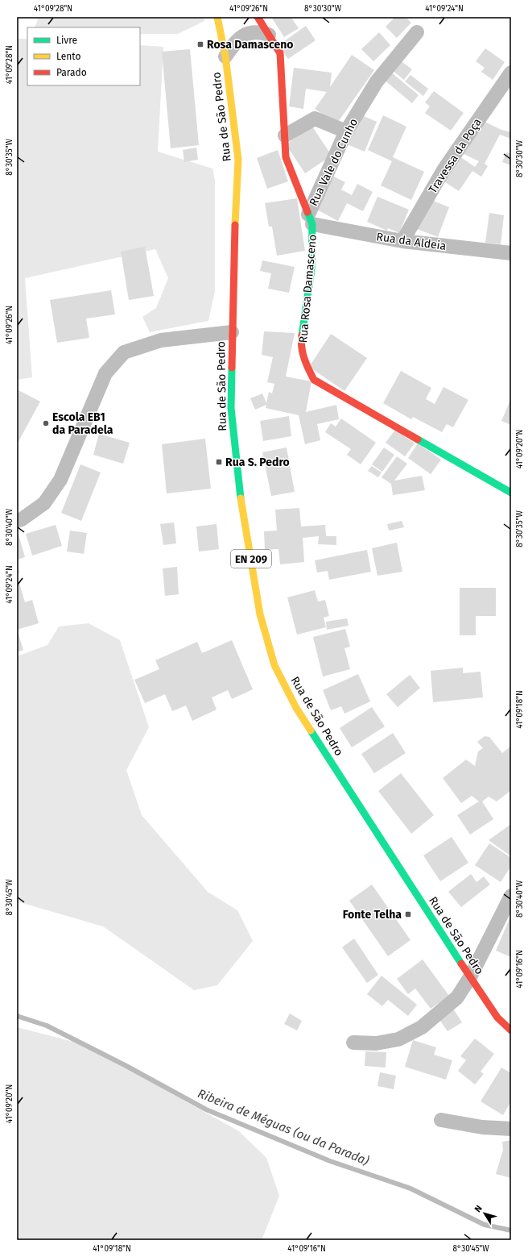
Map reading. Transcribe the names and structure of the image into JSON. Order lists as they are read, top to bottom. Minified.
{"streets":{"main road":["Rua de São Pedro","Rua Rosa Damasceno","EN 209"],"street":["Travessa da Poça","Rua Vale do Cunho","Rua da Aldeia"]},"crossings":[["Travessa da Poça","Rua da Aldeia"],["Rua Vale do Cunho","Rua da Aldeia"],["Rua Vale do Cunho","Rua Rosa Damasceno"],["Rua da Aldeia","Rua Rosa Damasceno"]],"water":["Ribeira de Méguas (ou da Parada)"],"places":{"transit":["Rosa Damasceno","Rua S. Pedro","Fonte Telha"],"other":["Escola EB1 da Paradela"]},"legend":["Livre","Lento","Parado"],"north":"top left","coordinates":["41°09'28\"N","41°09'26\"N","8°30'30\"W","41°09'24\"N","8°30'35\"W","41°09'20\"N","8°30'40\"W","41°09'18\"N","8°30'45\"W","41°09'16\"N"]}
